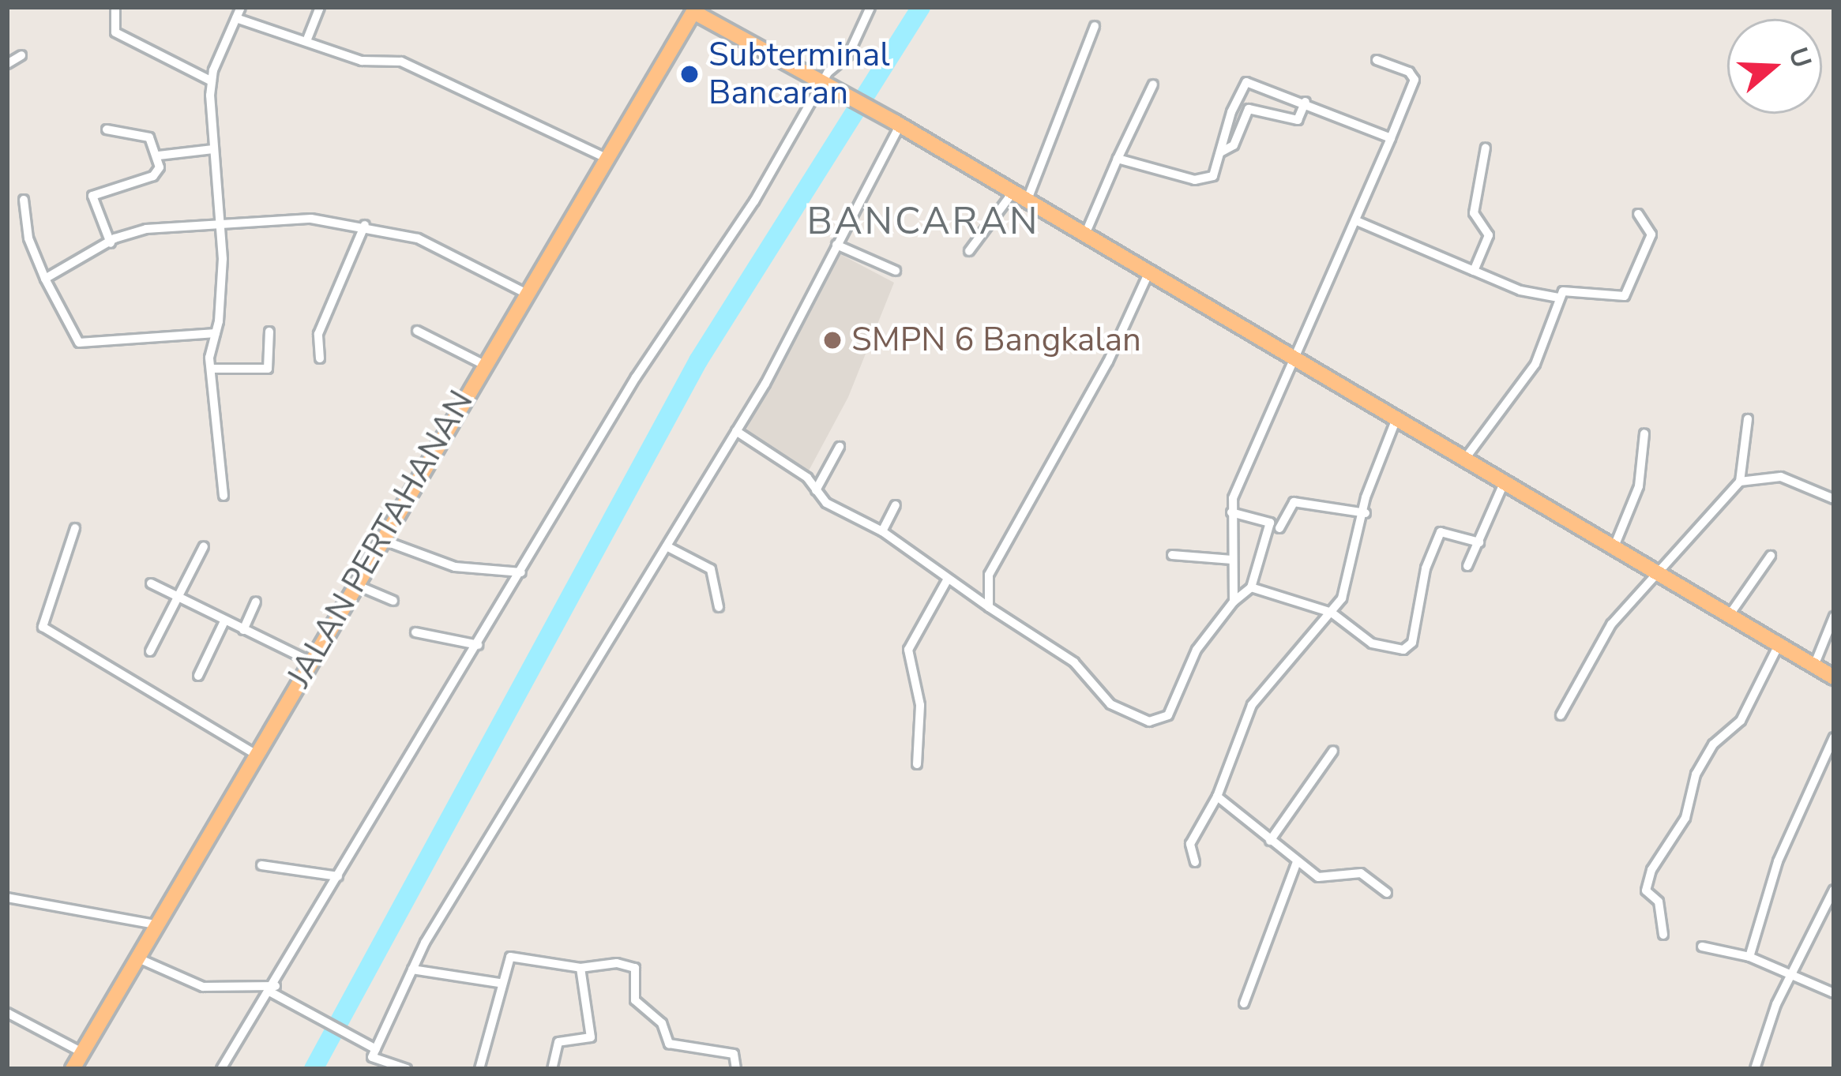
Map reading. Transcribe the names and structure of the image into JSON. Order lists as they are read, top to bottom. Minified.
{"streets":{"highway":["JALAN PERTAHANAN"]},"districts":["BANCARAN"],"places":["Subterminal Bancaran","SMPN 6 Bangkalan"],"north":"right"}
